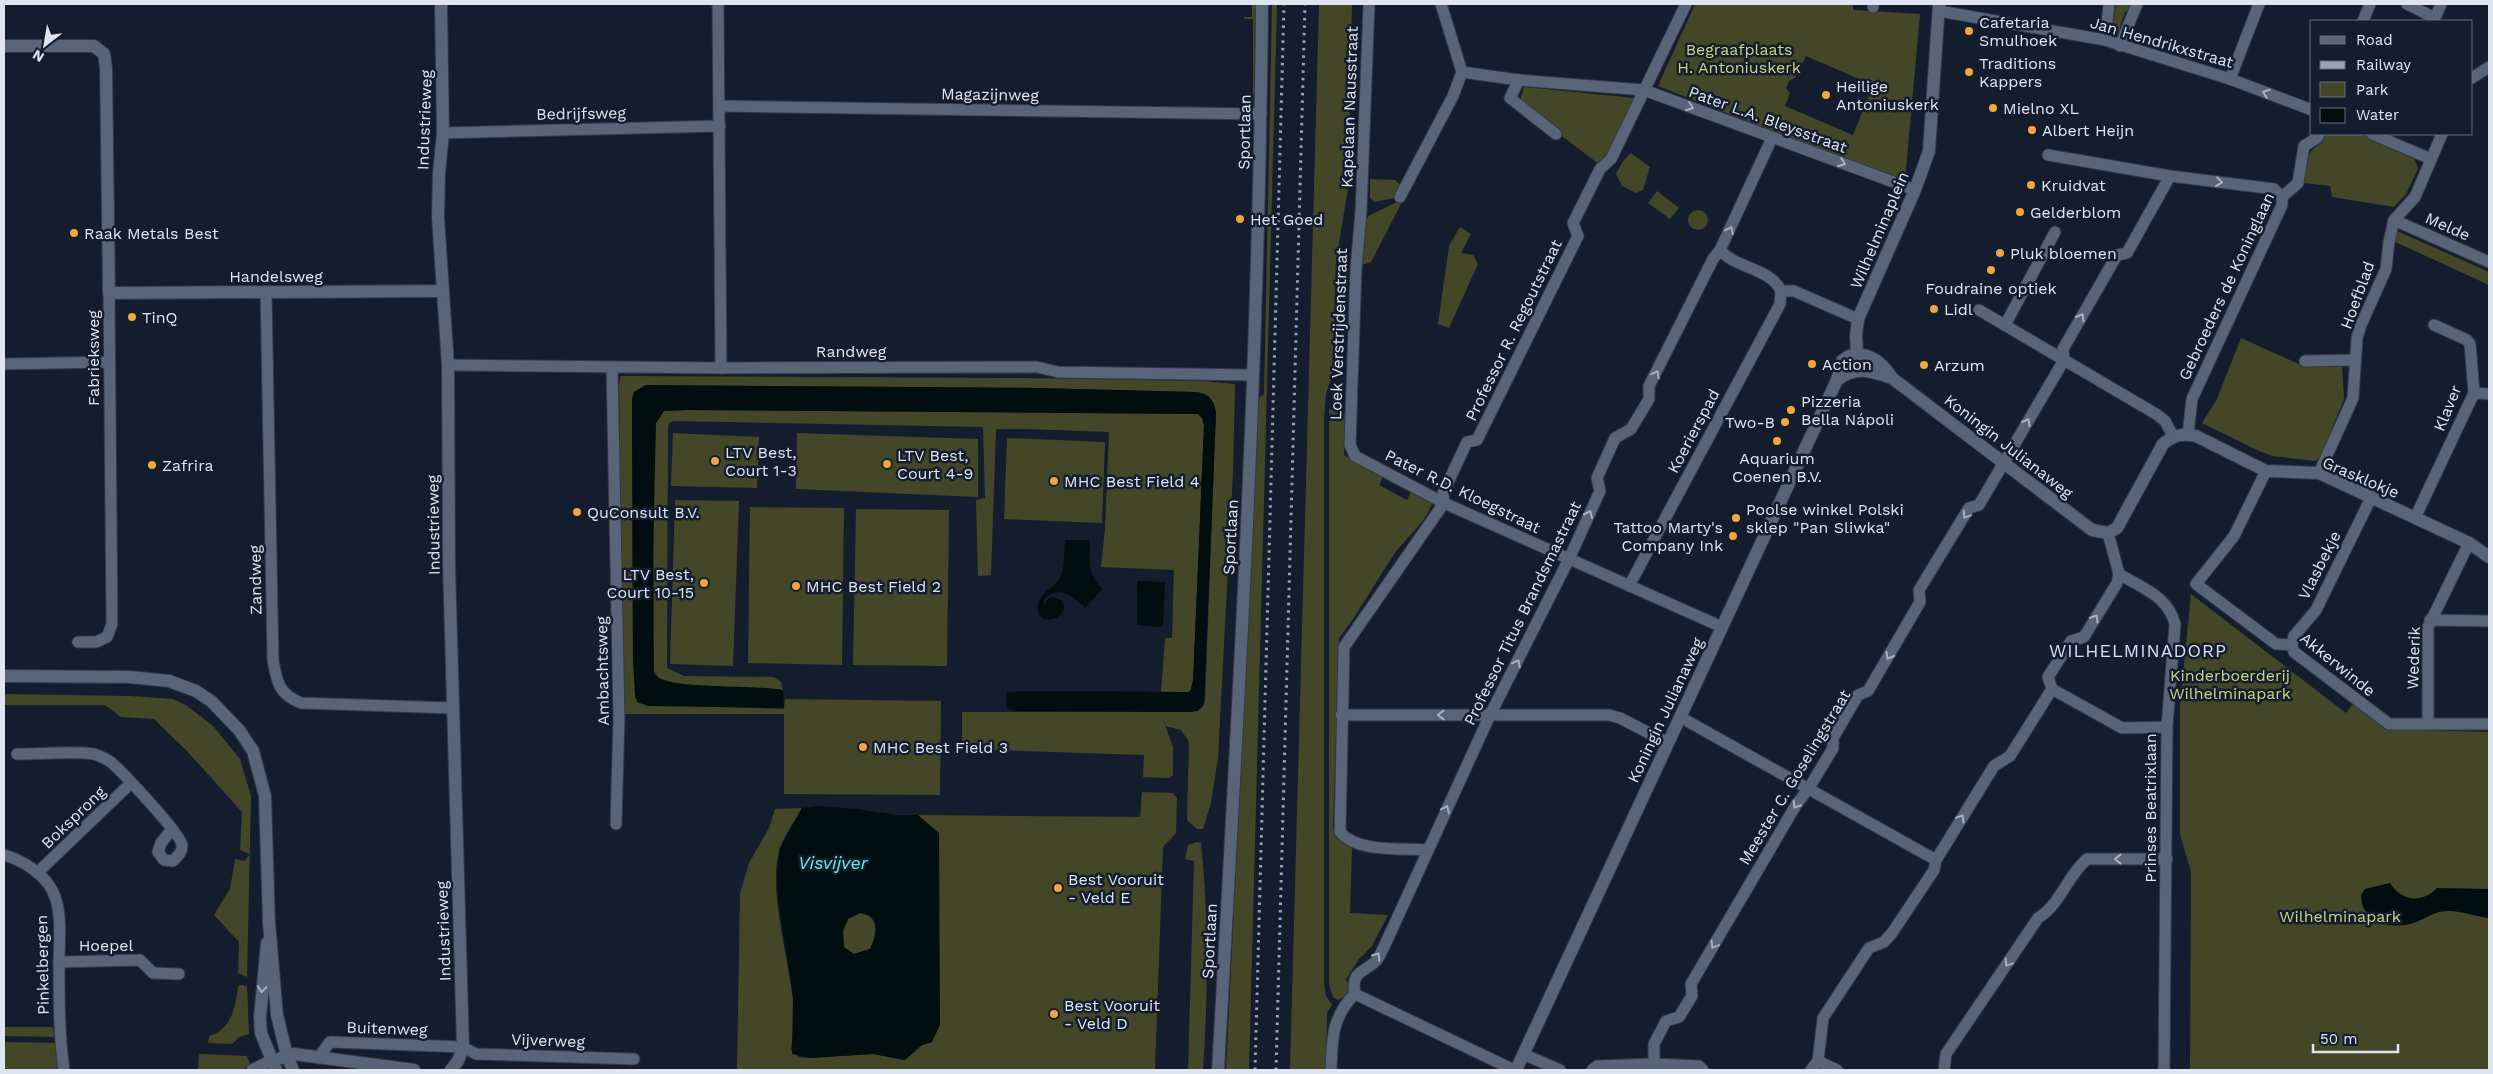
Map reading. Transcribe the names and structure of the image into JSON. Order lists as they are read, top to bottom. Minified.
{"streets":{"street":["Jan Hendrikxstraat","Magazijnweg","Kapelaan Nausstraat","Bedrijfsweg","Pater L.A. Bleysstraat","Industrieweg","Sportlaan","Melde","Wilhelminaplein","Handelsweg","Gebroeders de Koninglaan","Hoefblad","Professor R. Regoutstraat","Loek Verstrijdenstraat","Randweg","Fabrieksweg","Klaver","Koerierspad","Koningin Julianaweg","Grasklokje","Pater R.D. Kloegstraat","Vlasbekje","Zandweg","Professor Titus Brandsmastraat","Wederik","Akkerwinde","Ambachtsweg","Meester C. Goselingstraat","Prinses Beatrixlaan","Boksprong","Hoepel","Pinkelbergen","Buitenweg","Vijverweg"]},"crossings":[["Jan Hendrikxstraat","Wilhelminaplein"],["Magazijnweg","Sportlaan"],["Kapelaan Nausstraat","Loek Verstrijdenstraat"],["Bedrijfsweg","Industrieweg"],["Pater L.A. Bleysstraat","Wilhelminaplein"],["Pater L.A. Bleysstraat","Professor R. Regoutstraat"],["Pater L.A. Bleysstraat","Professor Titus Brandsmastraat"],["Industrieweg","Handelsweg"],["Industrieweg","Randweg"],["Industrieweg","Zandweg"],["Industrieweg","Buitenweg"],["Industrieweg","Vijverweg"],["Sportlaan","Randweg"],["Melde","Hoefblad"],["Wilhelminaplein","Koningin Julianaweg"],["Handelsweg","Fabrieksweg"],["Handelsweg","Zandweg"],["Gebroeders de Koninglaan","Grasklokje"],["Hoefblad","Grasklokje"],["Professor R. Regoutstraat","Pater R.D. Kloegstraat"],["Professor R. Regoutstraat","Professor Titus Brandsmastraat"],["Loek Verstrijdenstraat","Pater R.D. Kloegstraat"],["Randweg","Ambachtsweg"],["Klaver","Grasklokje"],["Koerierspad","Pater R.D. Kloegstraat"],["Koningin Julianaweg","Pater R.D. Kloegstraat"],["Koningin Julianaweg","Meester C. Goselingstraat"],["Grasklokje","Vlasbekje"],["Grasklokje","Wederik"],["Grasklokje","Akkerwinde"],["Pater R.D. Kloegstraat","Professor Titus Brandsmastraat"],["Vlasbekje","Akkerwinde"],["Wederik","Akkerwinde"],["Boksprong","Pinkelbergen"],["Hoepel","Pinkelbergen"],["Buitenweg","Vijverweg"]],"one_way":["Pater L.A. Bleysstraat","Professor Titus Brandsmastraat"],"districts":["WILHELMINADORP"],"water":["Visvijver"],"parks":["Begraafplaats H. Antoniuskerk","Kinderboerderij Wilhelminapark","Wilhelminapark"],"places":["Cafetaria Smulhoek","Traditions Kappers","Heilige Antoniuskerk","Mielno XL","Albert Heijn","Kruidvat","Gelderblom","Het Goed","Raak Metals Best","Pluk bloemen","Foudraine optiek","Lidl","TinQ","Action","Arzum","Pizzeria Bella Nápoli","Two-B","Aquarium Coenen B.V.","LTV Best, Court 1-3","LTV Best, Court 4-9","Zafrira","MHC Best Field 4","QuConsult B.V.","Poolse winkel Polski sklep \"Pan Sliwka\"","Tattoo Marty's Company Ink","LTV Best, Court 10-15","MHC Best Field 2","MHC Best Field 3","Best Vooruit - Veld E","Best Vooruit - Veld D"],"legend":["Road","Railway","Park","Water"],"scale_bar":"50 m","north":"bottom left"}
